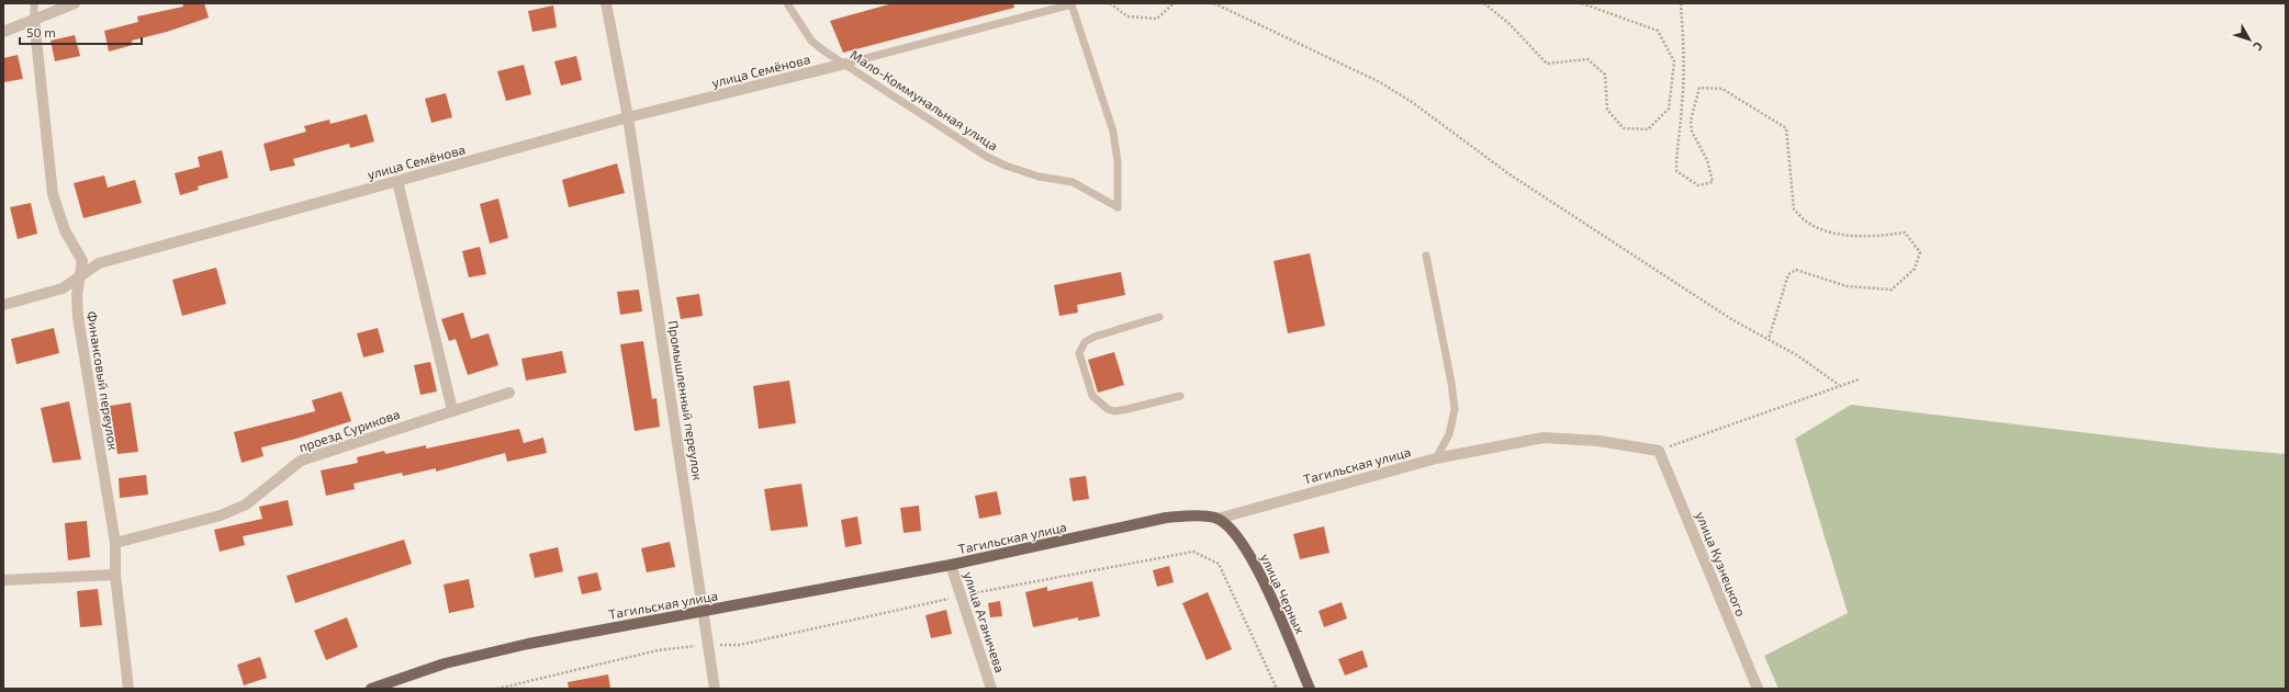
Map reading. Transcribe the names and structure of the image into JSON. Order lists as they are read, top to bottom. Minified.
{"streets":{"main road":["Тагильская улица","улица Черных"],"street":["улица Семёнова","Финансовый переулок","Промышленный переулок","проезд Сурикова","улица Кузнецкого","улица Аганичева"],"lane":["Мало-Коммунальная улица"]},"crossings":[["улица Семёнова","Мало-Коммунальная улица"],["улица Семёнова","Финансовый переулок"],["улица Семёнова","Промышленный переулок"],["Финансовый переулок","проезд Сурикова"],["Промышленный переулок","Тагильская улица"],["Тагильская улица","улица Кузнецкого"],["Тагильская улица","улица Черных"],["Тагильская улица","улица Аганичева"]],"scale_bar":"50 m","north":"bottom right"}
